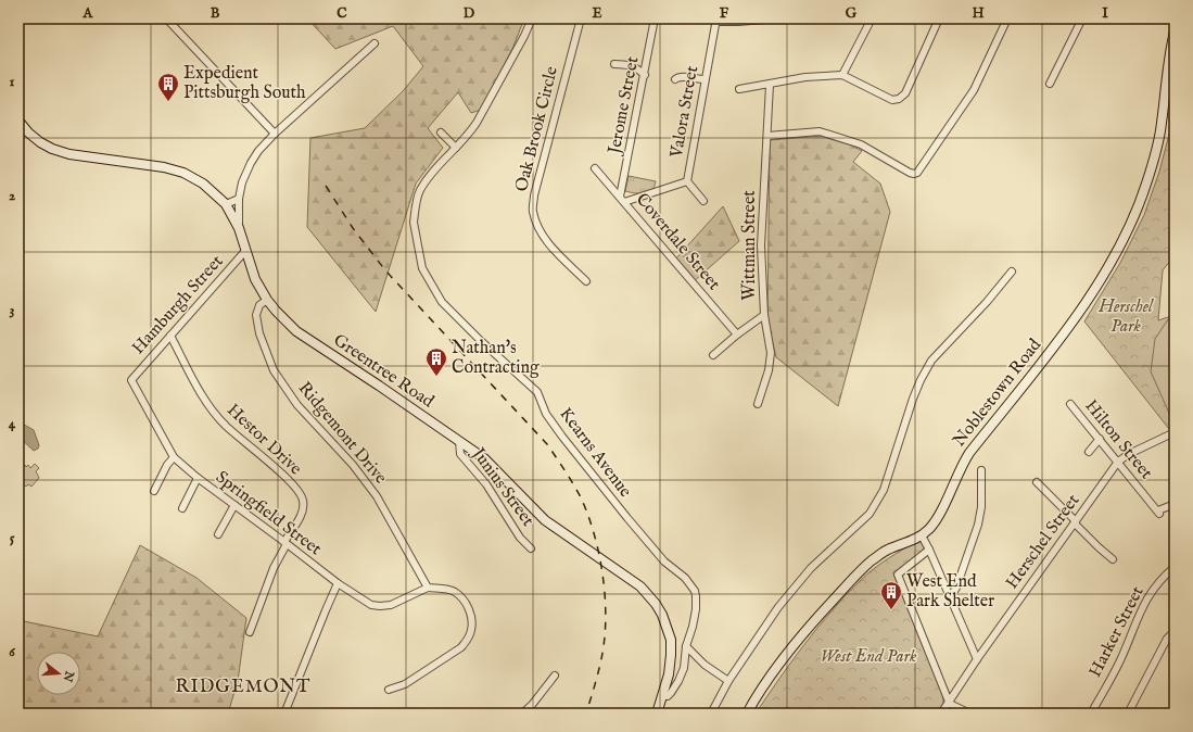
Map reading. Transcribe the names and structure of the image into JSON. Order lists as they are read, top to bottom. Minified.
{"streets":{"main road":["Greentree Road","Noblestown Road"],"street":["Jerome Street","Valora Street","Oak Brook Circle","Coverdale Street","Wittman Street","Hamburgh Street","Ridgemont Drive","Hestor Drive","Hilton Street","Kearns Avenue","Junius Street","Springfield Street","Herschel Street","Harker Street"]},"crossings":[["Jerome Street","Coverdale Street"],["Hamburgh Street","Greentree Road"],["Hamburgh Street","Hestor Drive"],["Hamburgh Street","Springfield Street"],["Greentree Road","Ridgemont Drive"],["Greentree Road","Kearns Avenue"],["Greentree Road","Junius Street"],["Ridgemont Drive","Springfield Street"],["Hestor Drive","Springfield Street"],["Hilton Street","Herschel Street"]],"districts":["RIDGEMONT"],"parks":["Herschel Park","West End Park"],"places":{"building":["Expedient Pittsburgh South","Nathan's Contracting","West End Park Shelter"]},"north":"right","grid":{"columns":["A","B","C","D","E","F","G","H","I"],"rows":["1","2","3","4","5","6"]}}
